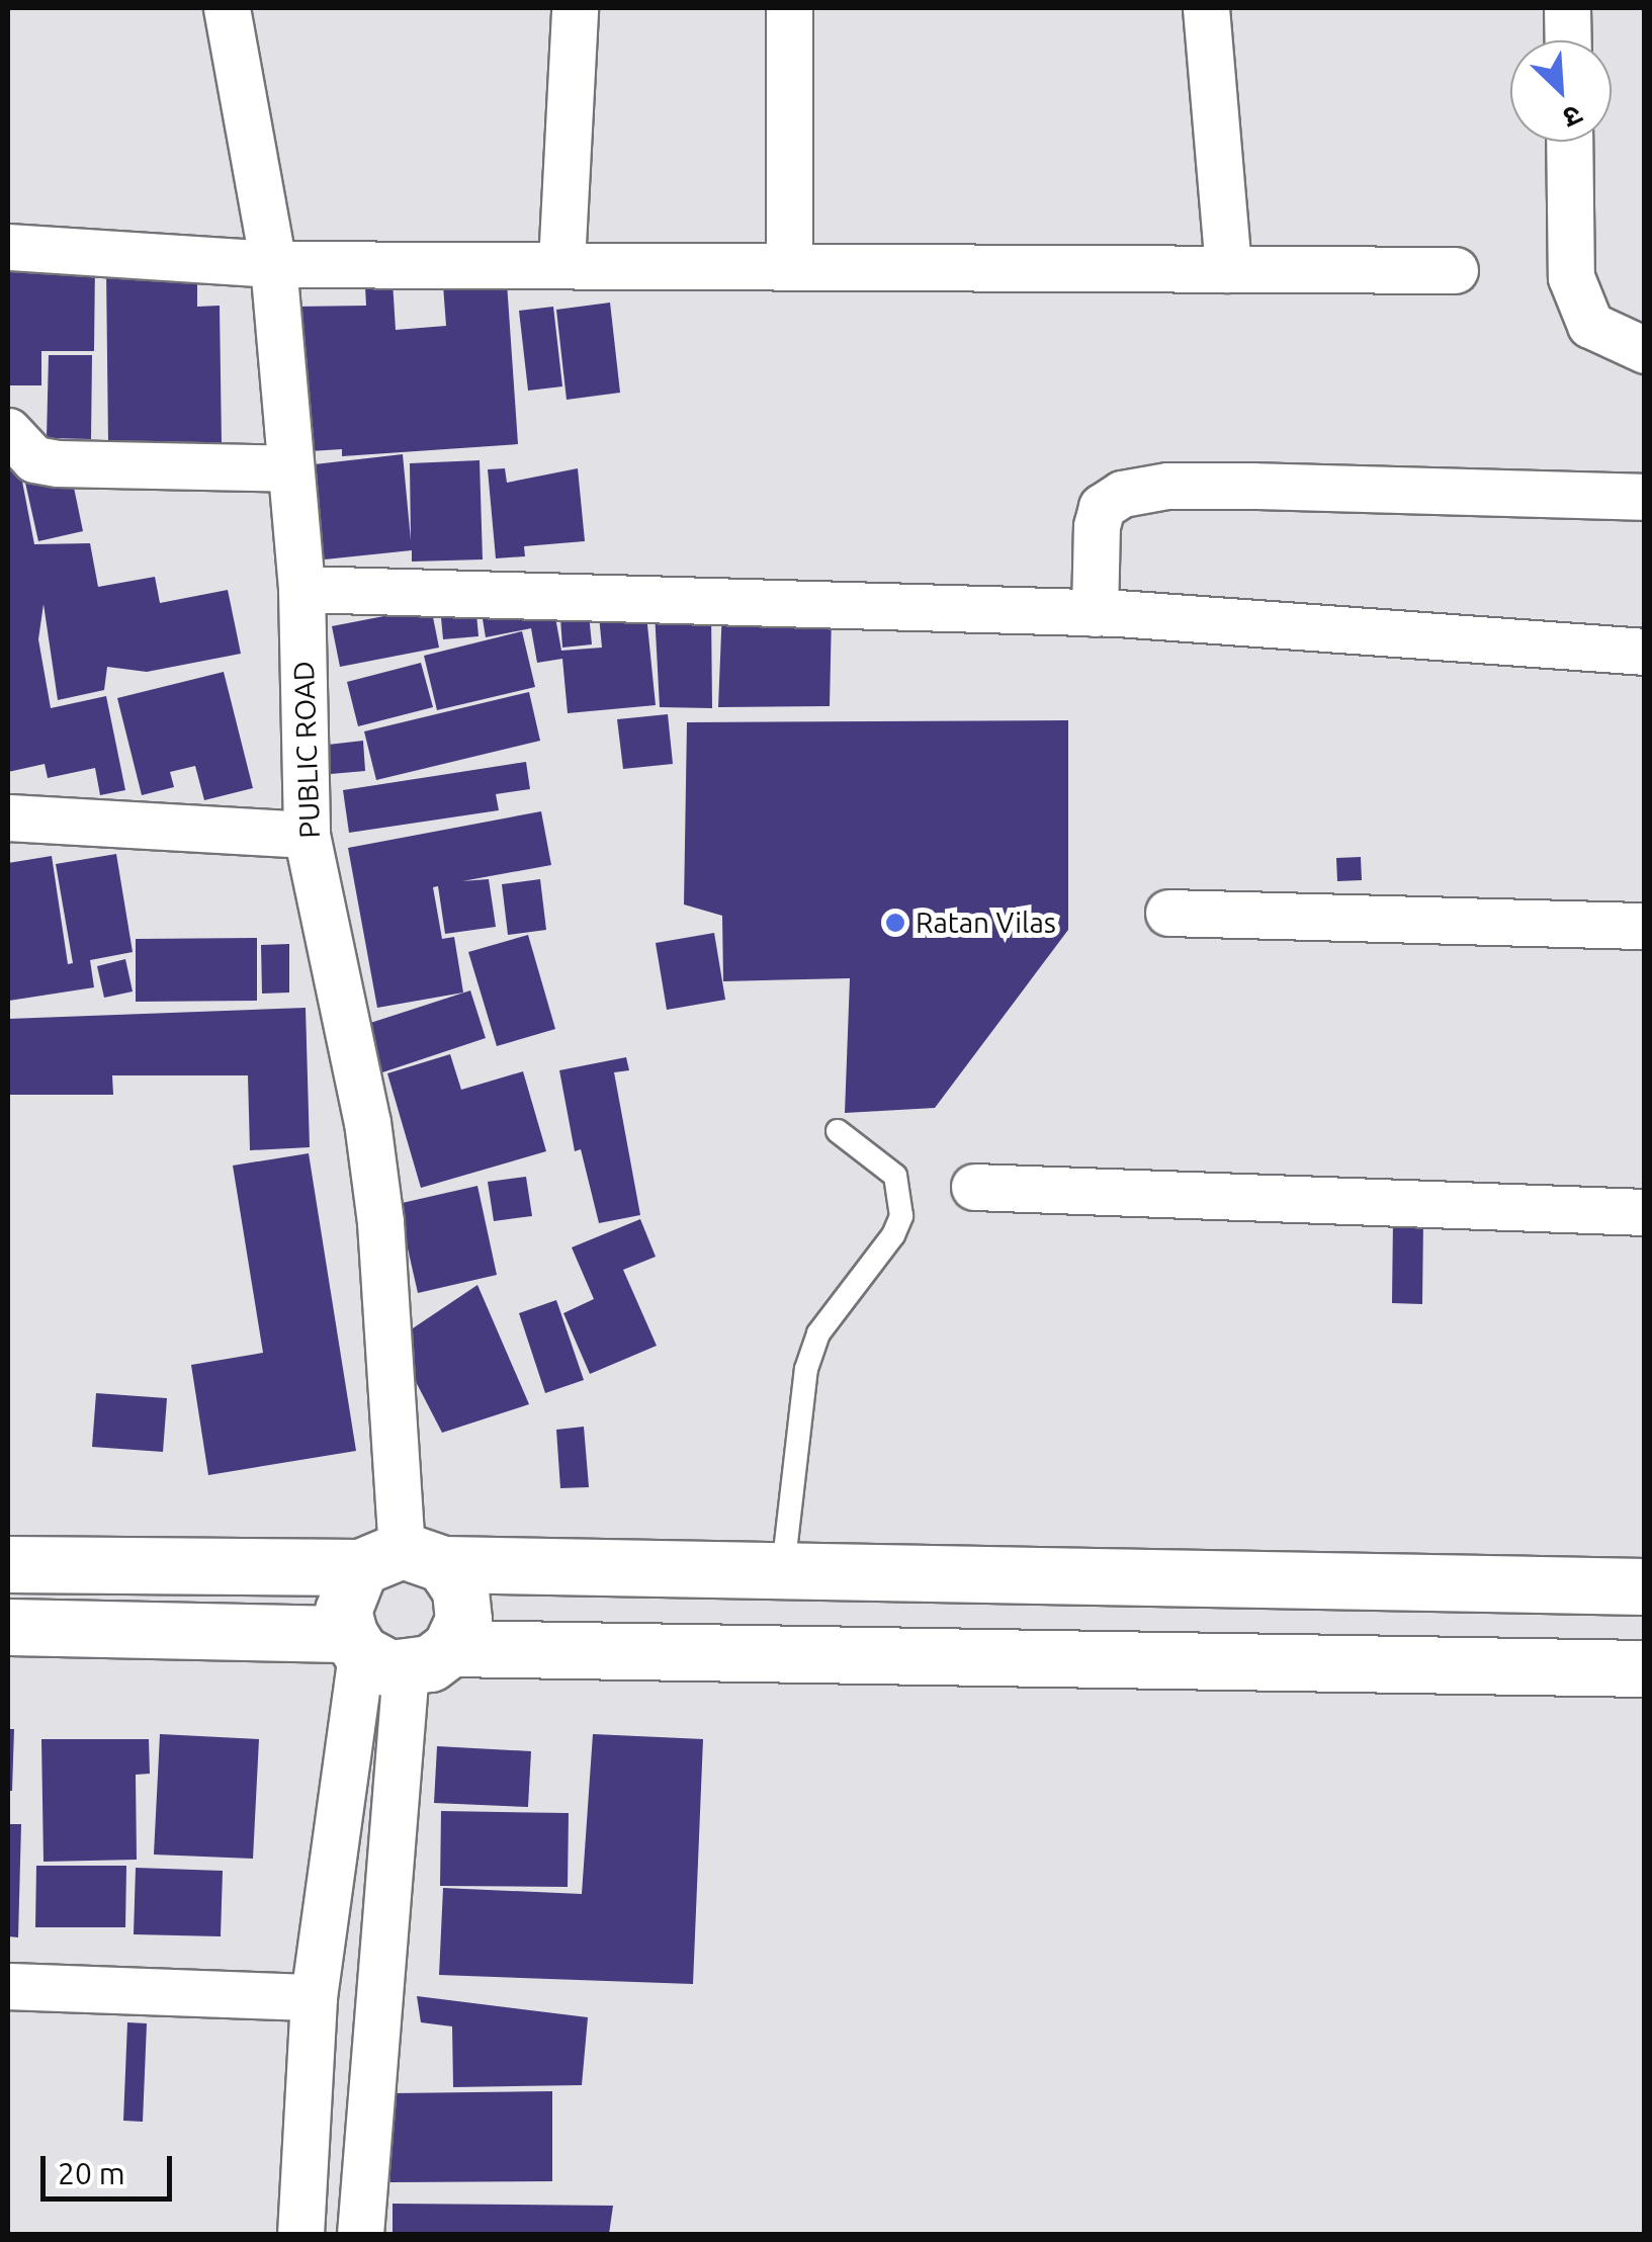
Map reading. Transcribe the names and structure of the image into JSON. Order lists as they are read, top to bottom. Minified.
{"streets":{"street":["PUBLIC ROAD"]},"places":["Ratan Vilas"],"scale_bar":"20 m","north":"bottom right"}
